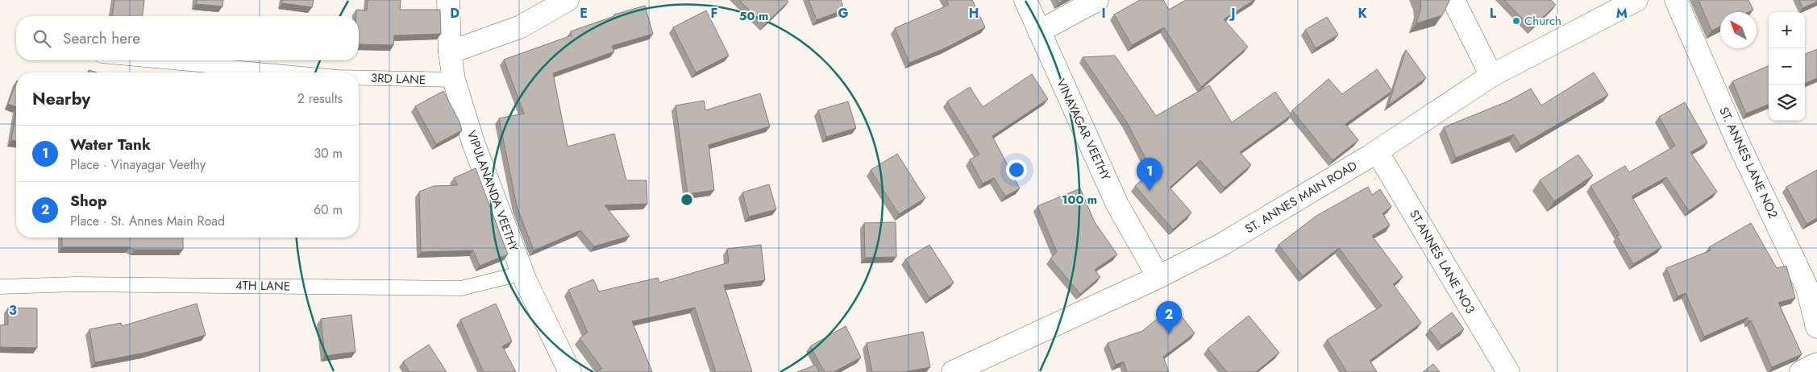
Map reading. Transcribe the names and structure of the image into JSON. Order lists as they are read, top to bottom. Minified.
{"streets":{"street":["VINAYAGAR VEETHY","ST. ANNES LANE NO2","VIPULANANDA VEETHY","ST. ANNES MAIN ROAD","ST.ANNES LANE NO3"],"lane":["3RD LANE","4TH LANE"]},"crossings":[["3RD LANE","VIPULANANDA VEETHY"],["VINAYAGAR VEETHY","ST. ANNES MAIN ROAD"],["VIPULANANDA VEETHY","4TH LANE"],["ST. ANNES MAIN ROAD","ST.ANNES LANE NO3"]],"places":["Church"],"north":"top left","page":{"map_buttons":["+","−"],"search":"Search here","heading":["Nearby","2 results"],"list":[{"mark":"1","name":"Water Tank","note":"Place · Vinayagar Veethy","value":"30 m"},{"mark":"2","name":"Shop","note":"Place · St. Annes Main Road","value":"60 m"}],"pins":["1","2"]},"grid":{"columns":["D","E","F","G","H","I","J","K","L","M"],"rows":["3"]},"rings":["50 m","100 m"]}
